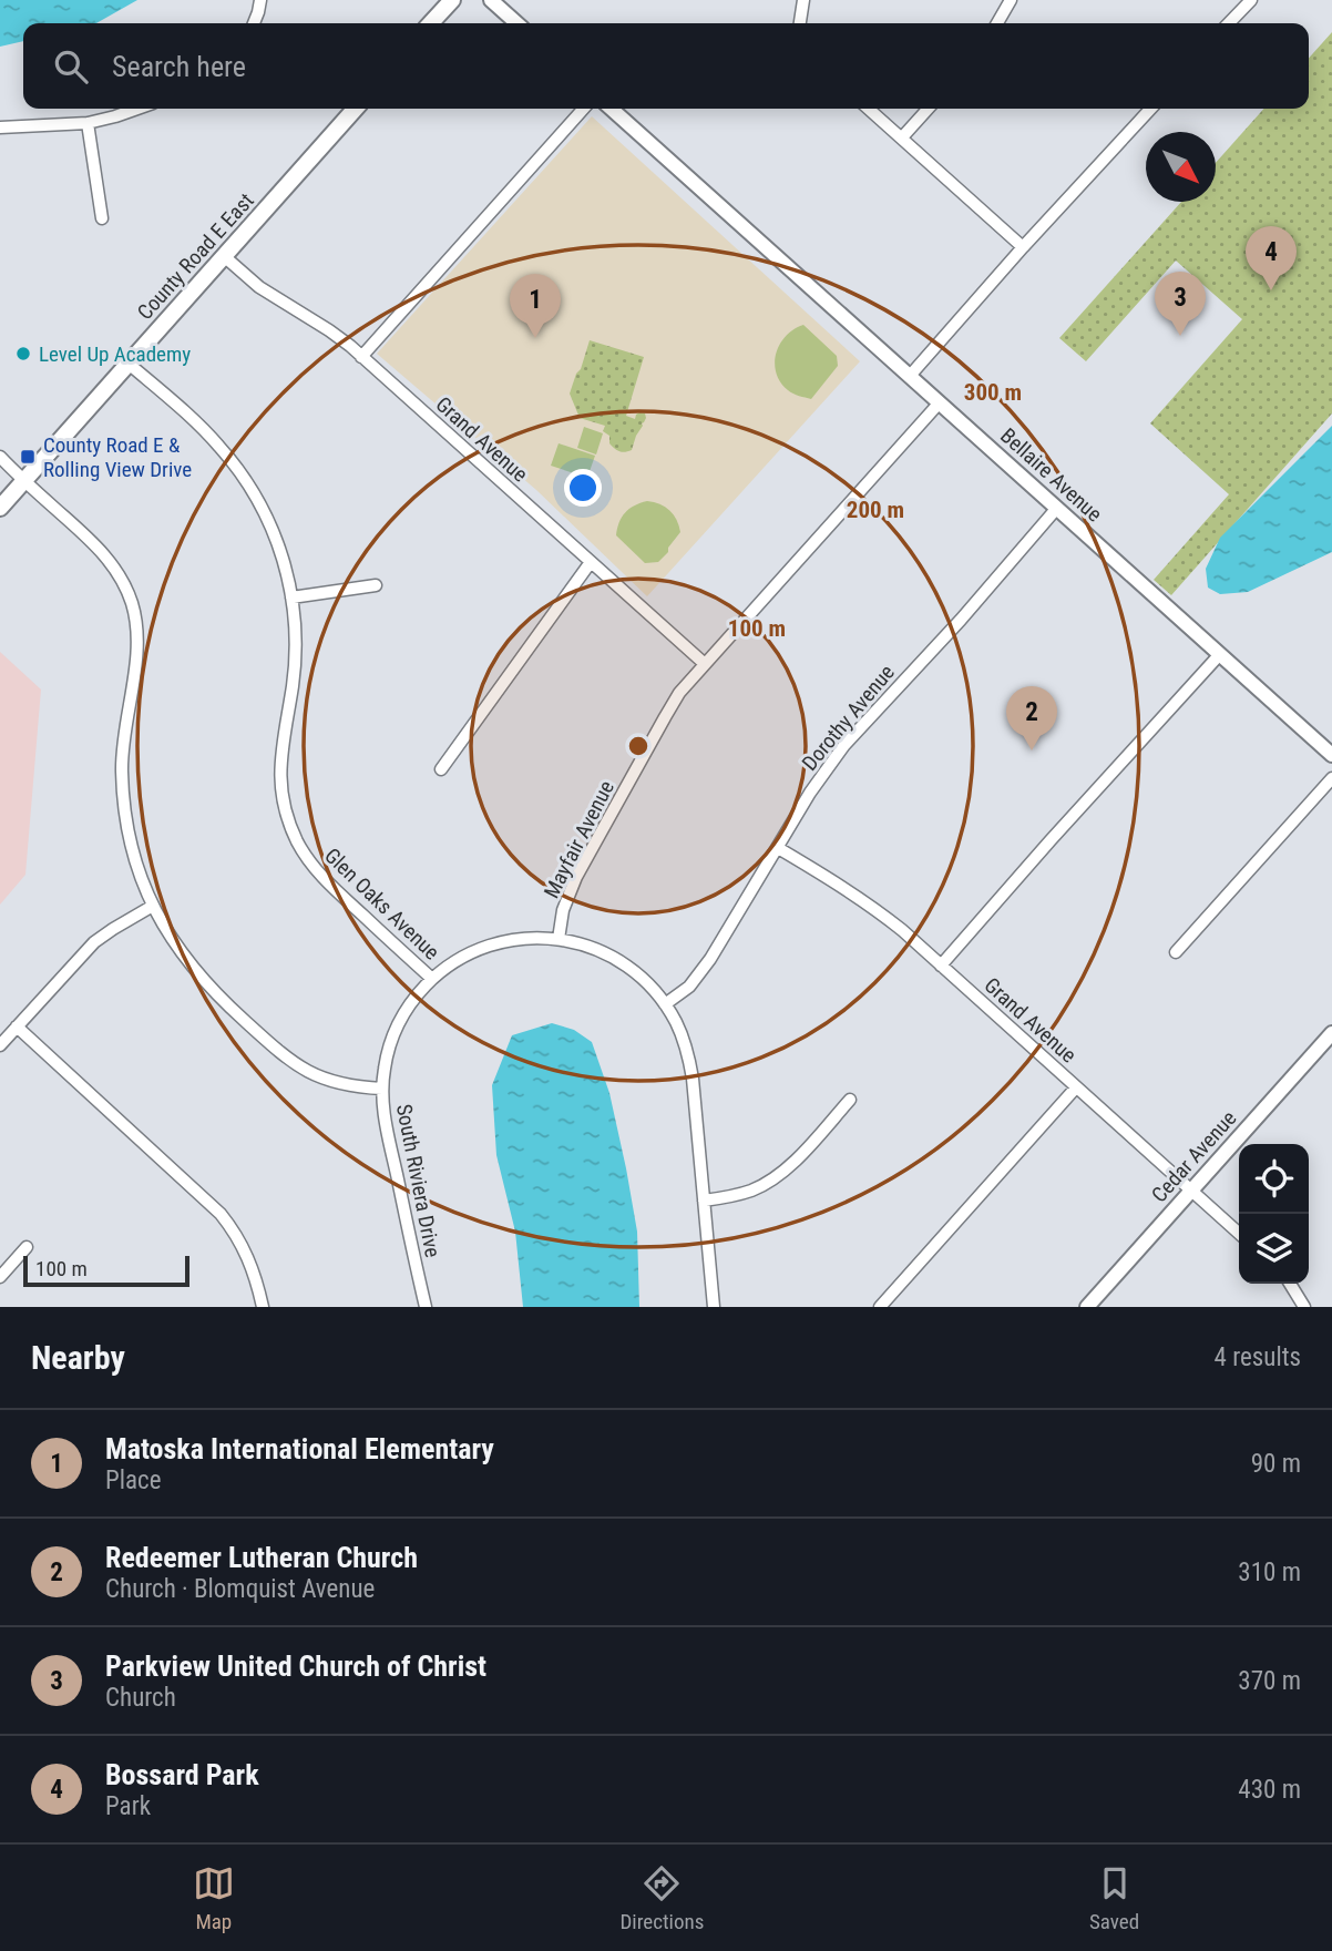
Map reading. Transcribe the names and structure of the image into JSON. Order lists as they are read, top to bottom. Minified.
{"streets":{"main road":["County Road E East"],"street":["Grand Avenue","Bellaire Avenue","Dorothy Avenue","Mayfair Avenue","Glen Oaks Avenue","Cedar Avenue","South Riviera Drive"]},"crossings":[["County Road E East","Grand Avenue"],["County Road E East","Glen Oaks Avenue"],["Grand Avenue","Dorothy Avenue"],["Grand Avenue","Mayfair Avenue"],["Grand Avenue","Cedar Avenue"],["Bellaire Avenue","Dorothy Avenue"],["Bellaire Avenue","Mayfair Avenue"],["Dorothy Avenue","South Riviera Drive"],["Mayfair Avenue","South Riviera Drive"],["Glen Oaks Avenue","South Riviera Drive"]],"places":{"other":["Level Up Academy"],"transit":["County Road E & Rolling View Drive"]},"scale_bar":"100 m","north":"bottom right","page":{"search":"Search here","pins":["4","3","1","2"],"scale":"100 m","heading":["Nearby","4 results"],"list":[{"mark":"1","name":"Matoska International Elementary","note":"Place","value":"90 m"},{"mark":"2","name":"Redeemer Lutheran Church","note":"Church · Blomquist Avenue","value":"310 m"},{"mark":"3","name":"Parkview United Church of Christ","note":"Church","value":"370 m"},{"mark":"4","name":"Bossard Park","note":"Park","value":"430 m"}],"nav":["Map","Directions","Saved"]},"rings":["300 m","200 m","100 m"]}
